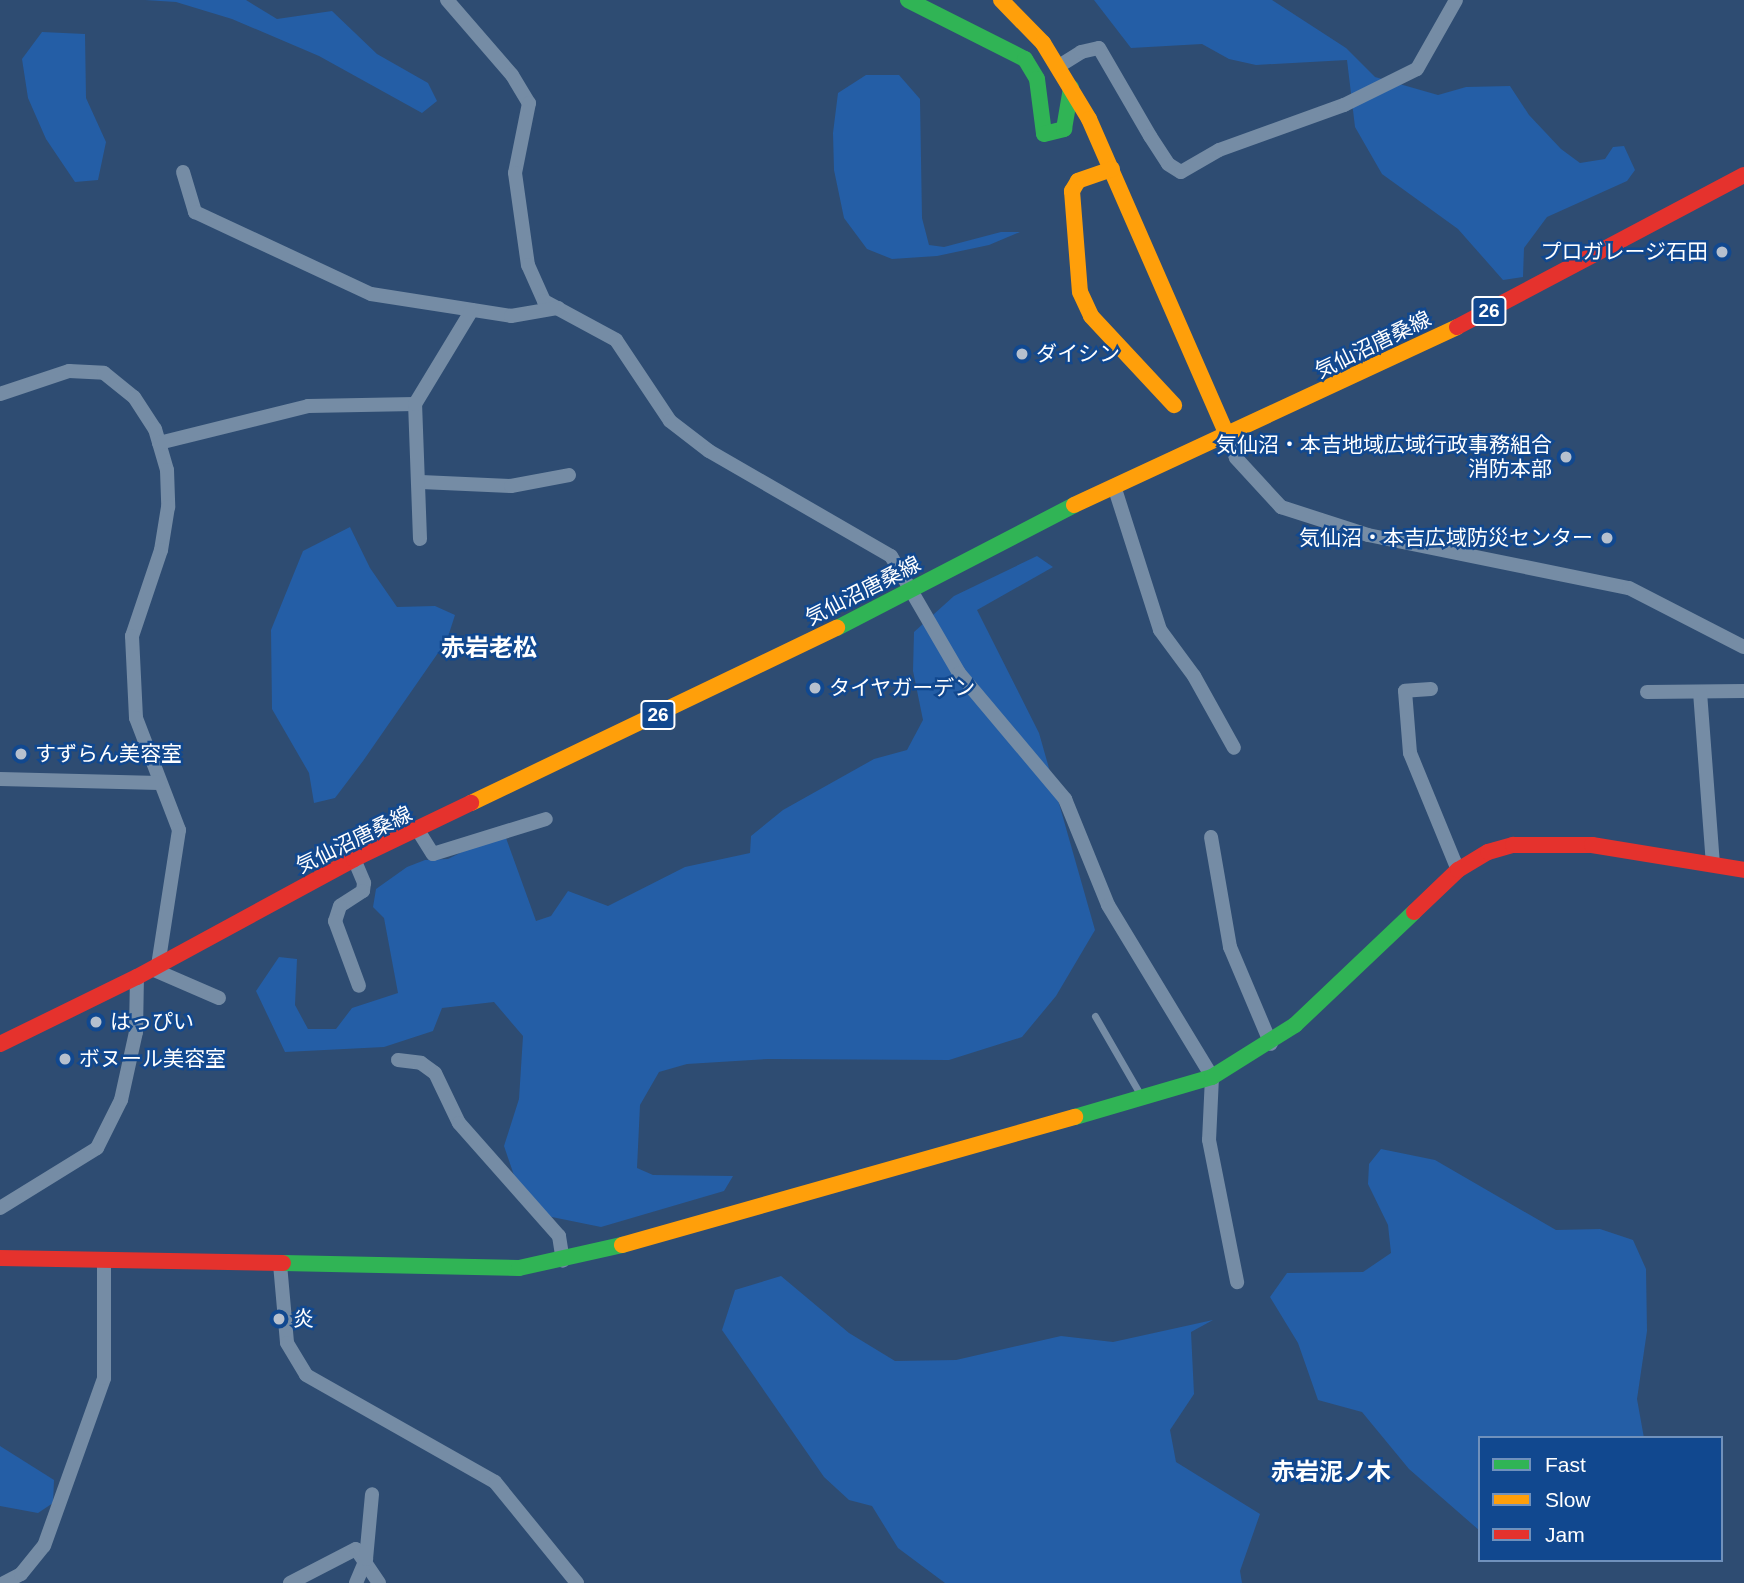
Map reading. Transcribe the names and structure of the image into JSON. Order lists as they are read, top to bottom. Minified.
{"streets":{"street":["26","気仙沼唐桑線"]},"districts":["赤岩老松","赤岩泥ノ木"],"places":["プロガレージ石田","ダイシン","気仙沼・本吉地域広域行政事務組合 消防本部","気仙沼・本吉広域防災センター","タイヤガーデン","すずらん美容室","はっぴい","ボヌール美容室","炎"],"legend":["Fast","Slow","Jam"]}
